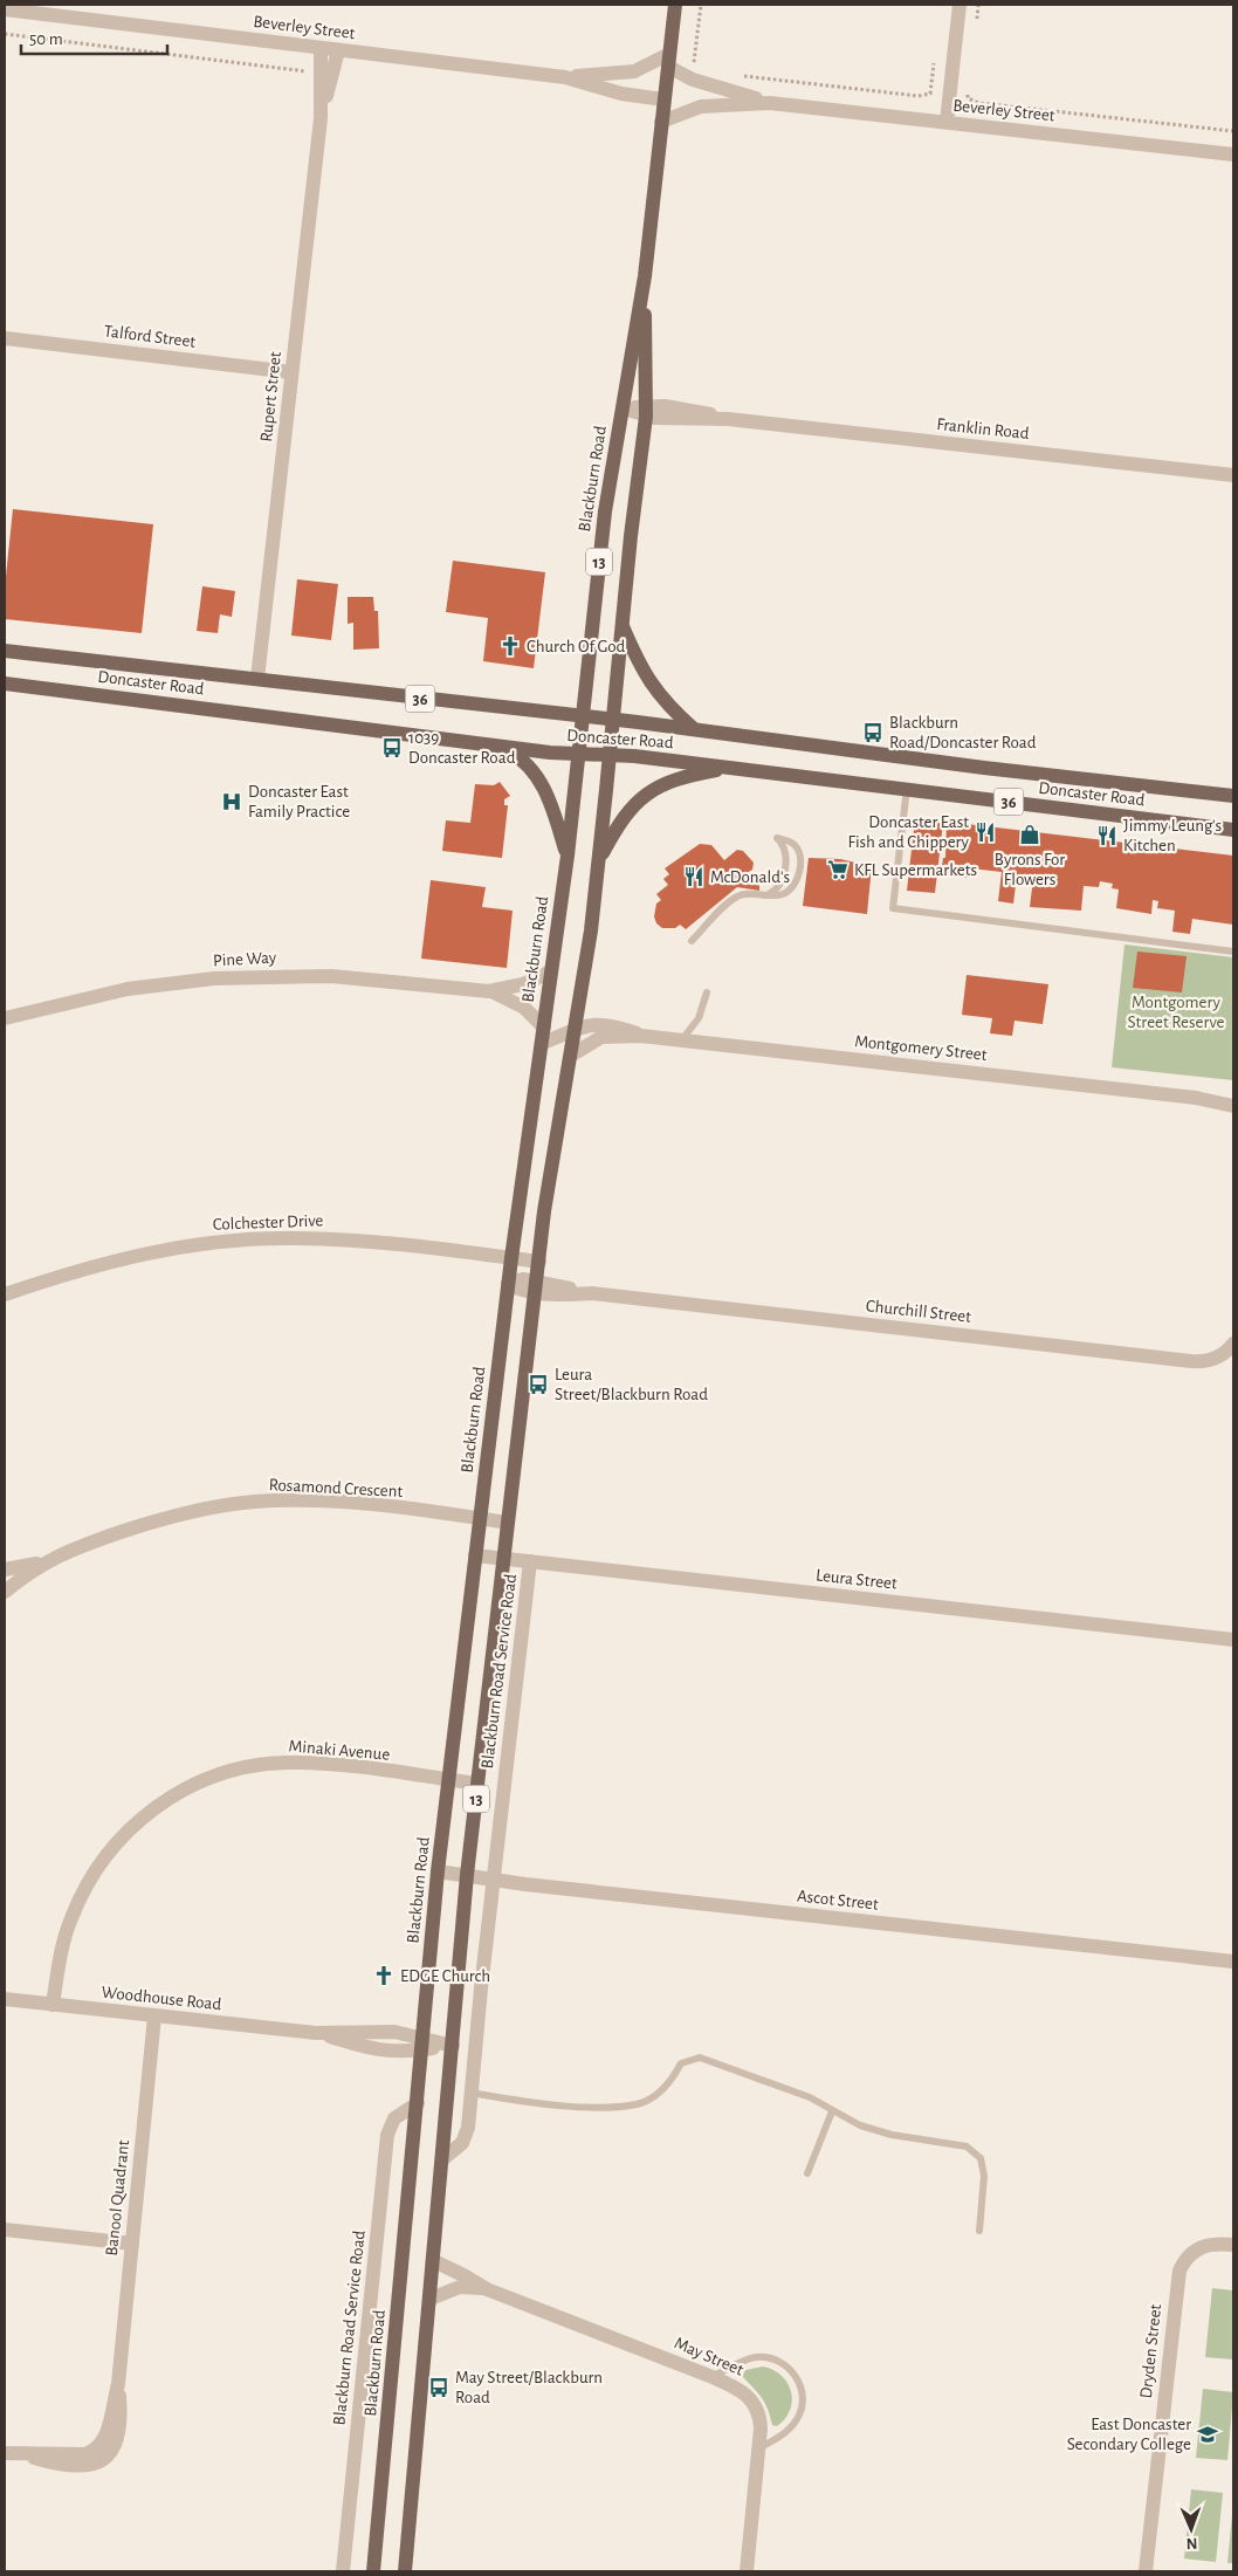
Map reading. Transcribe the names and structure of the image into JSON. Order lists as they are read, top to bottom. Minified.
{"streets":{"main road":["Blackburn Road","13","Doncaster Road","36"],"street":["Beverley Street","Talford Street","Rupert Street","Franklin Road","Pine Way","Montgomery Street","Colchester Drive","Churchill Street","Rosamond Crescent","Leura Street","Blackburn Road Service Road","Minaki Avenue","Ascot Street","Woodhouse Road","Banool Quadrant","Dryden Street","May Street"]},"crossings":[["Beverley Street","Rupert Street"],["Beverley Street","Blackburn Road"],["Talford Street","Rupert Street"],["Rupert Street","Doncaster Road"],["Franklin Road","Blackburn Road"],["Blackburn Road","Doncaster Road"],["Blackburn Road","Pine Way"],["Blackburn Road","Montgomery Street"],["Blackburn Road","Colchester Drive"],["Blackburn Road","Churchill Street"],["Blackburn Road","Rosamond Crescent"],["Blackburn Road","Leura Street"],["Blackburn Road","Blackburn Road Service Road"],["Blackburn Road","Minaki Avenue"],["Blackburn Road","Ascot Street"],["Blackburn Road","Woodhouse Road"],["Blackburn Road","May Street"],["Pine Way","Montgomery Street"],["Leura Street","Blackburn Road Service Road"],["Blackburn Road Service Road","Ascot Street"],["Minaki Avenue","Woodhouse Road"],["Woodhouse Road","Banool Quadrant"]],"parks":["Montgomery Street Reserve"],"places":{"church":["Church Of God","EDGE Church"],"bus stop":["Blackburn Road/Doncaster Road","1039 Doncaster Road","Leura Street/Blackburn Road","May Street/Blackburn Road"],"hospital":["Doncaster East Family Practice"],"restaurant":["Doncaster East Fish and Chippery","Jimmy Leung's Kitchen","McDonald's"],"shop":["Byrons For Flowers"],"supermarket":["KFL Supermarkets"],"school or university":["East Doncaster Secondary College"]},"scale_bar":"50 m","north":"bottom"}
